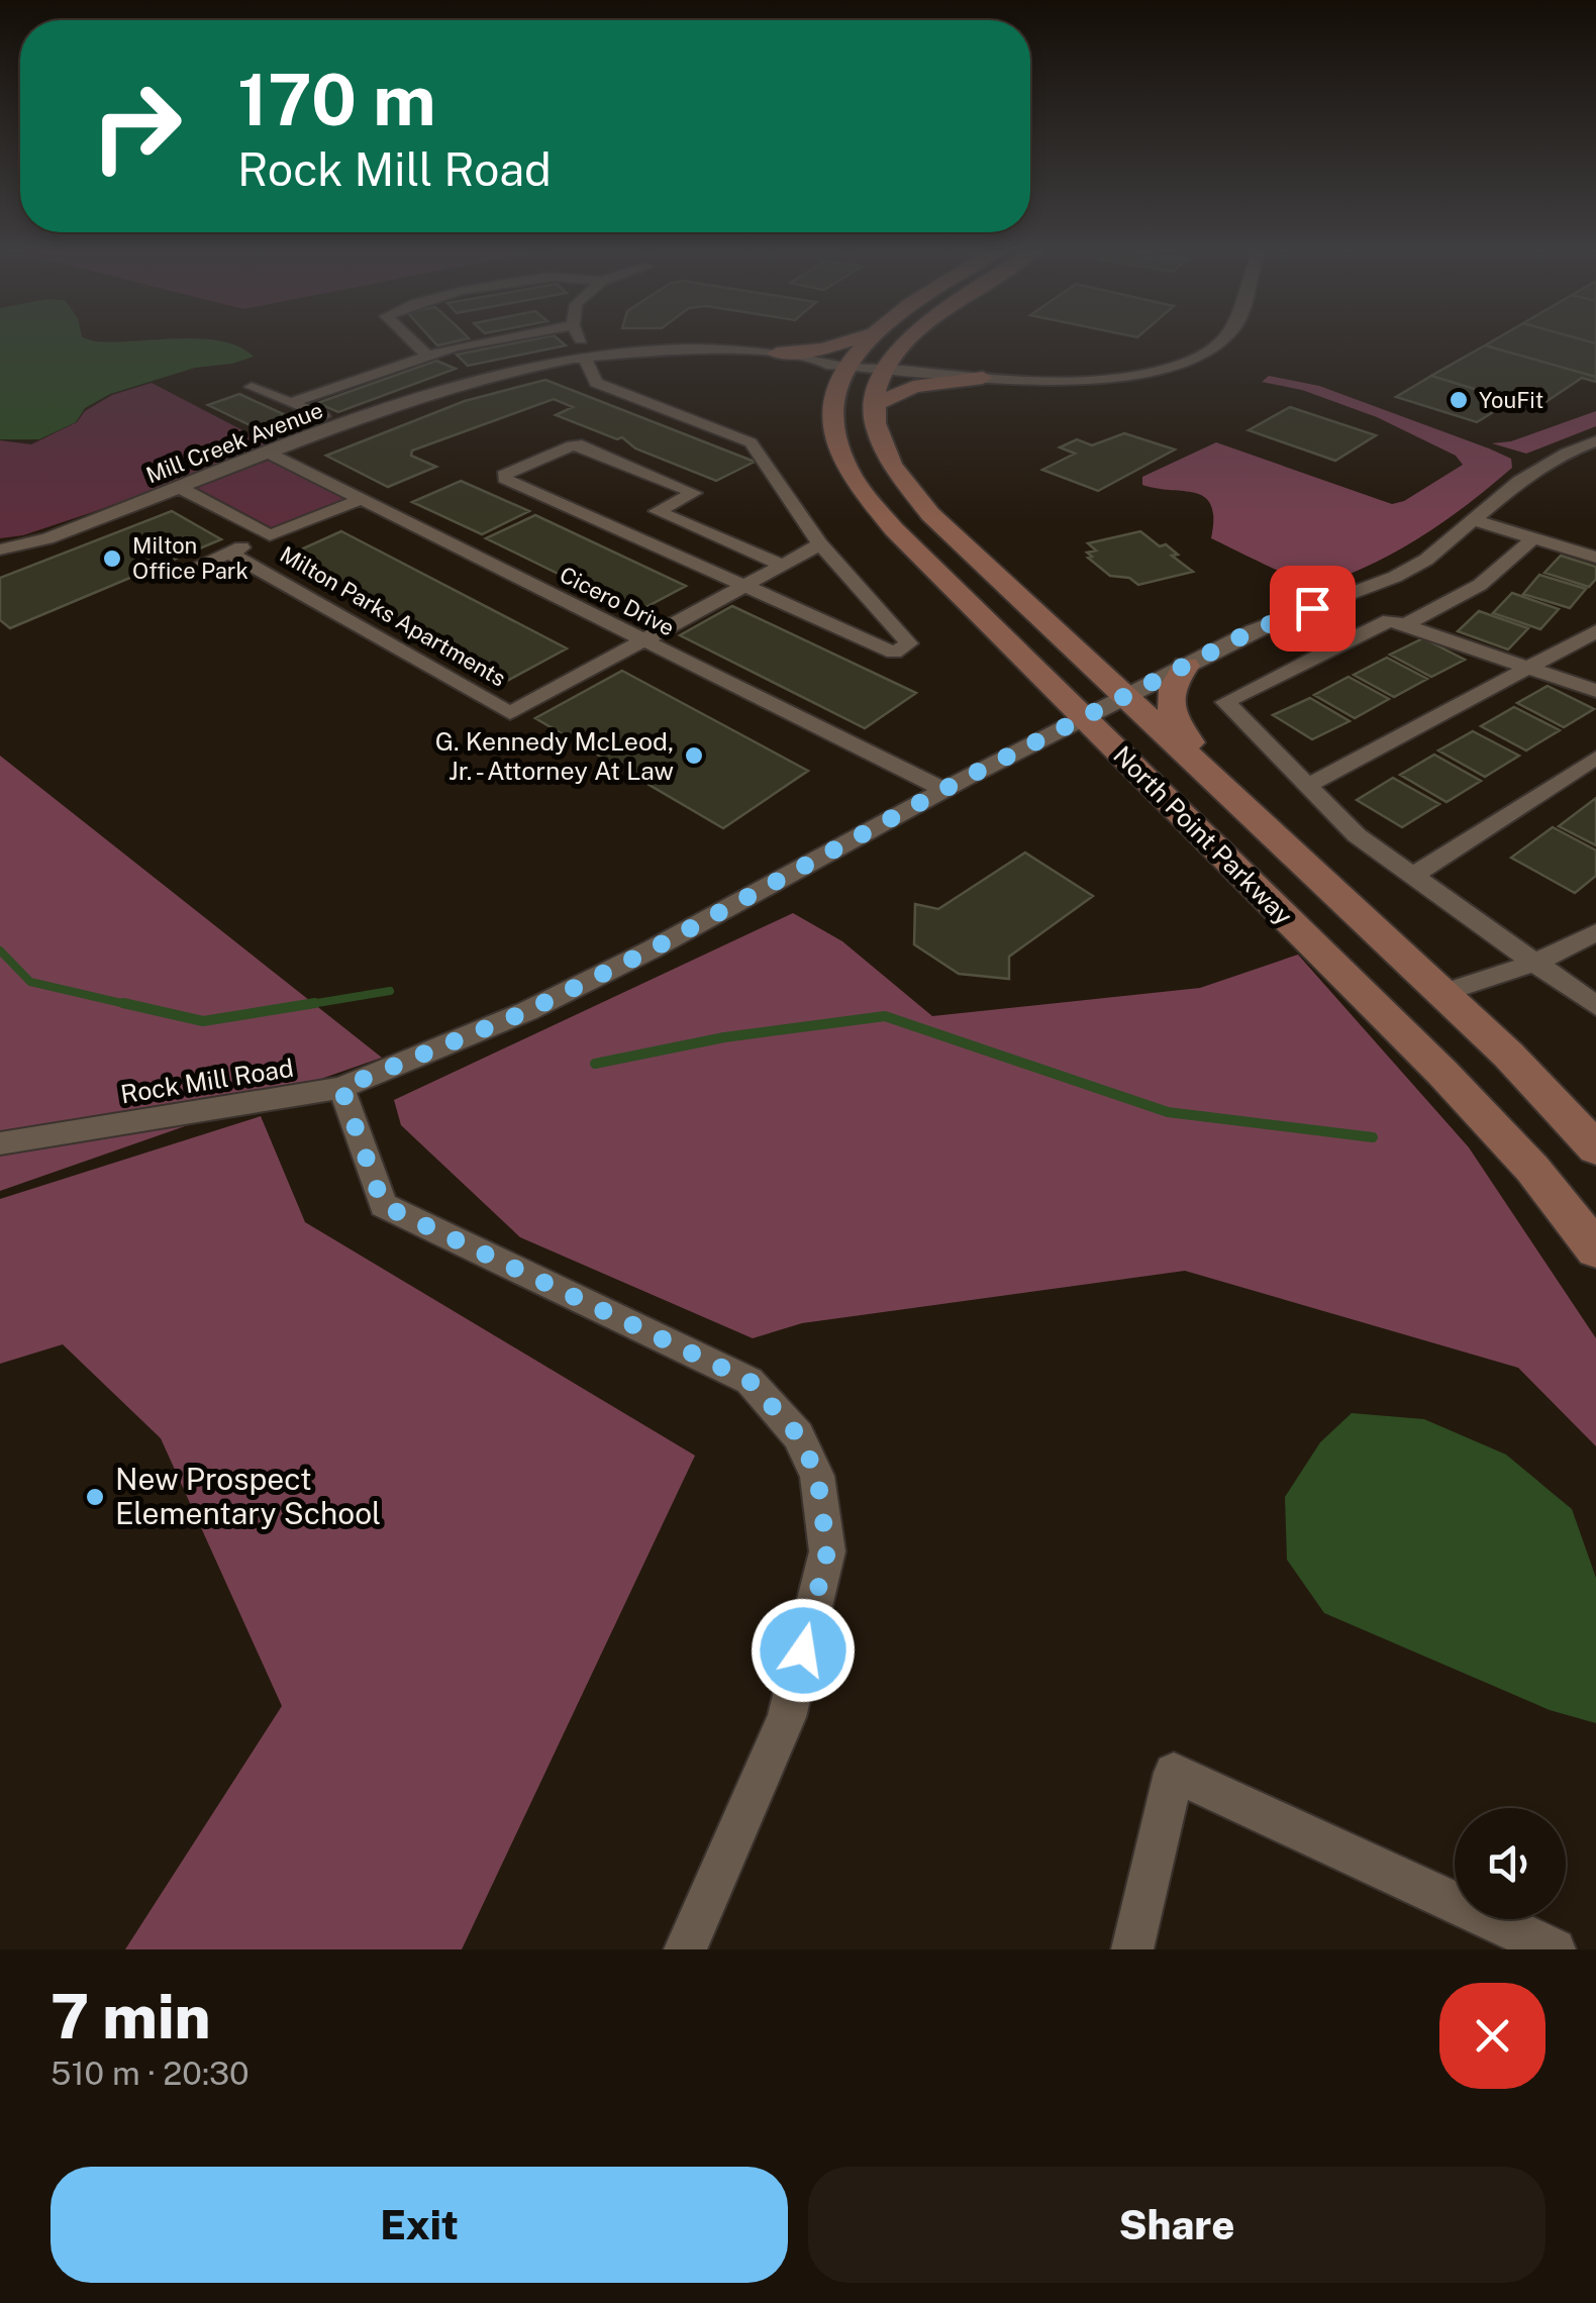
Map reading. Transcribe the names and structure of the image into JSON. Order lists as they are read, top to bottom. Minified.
{"streets":{"street":["Mill Creek Avenue","Cicero Drive","Milton Parks Apartments","North Point Parkway","Rock Mill Road"]},"crossings":[["Mill Creek Avenue","Cicero Drive"],["Mill Creek Avenue","North Point Parkway"],["Cicero Drive","Milton Parks Apartments"],["Cicero Drive","Rock Mill Road"],["North Point Parkway","Rock Mill Road"]],"places":["YouFit","Milton Office Park","G. Kennedy McLeod, Jr. - Attorney At Law","New Prospect Elementary School"],"page":{"turn":["170 m","Rock Mill Road"],"heading":["7 min","510 m · 20:30"],"buttons":["Exit","Share"]}}
